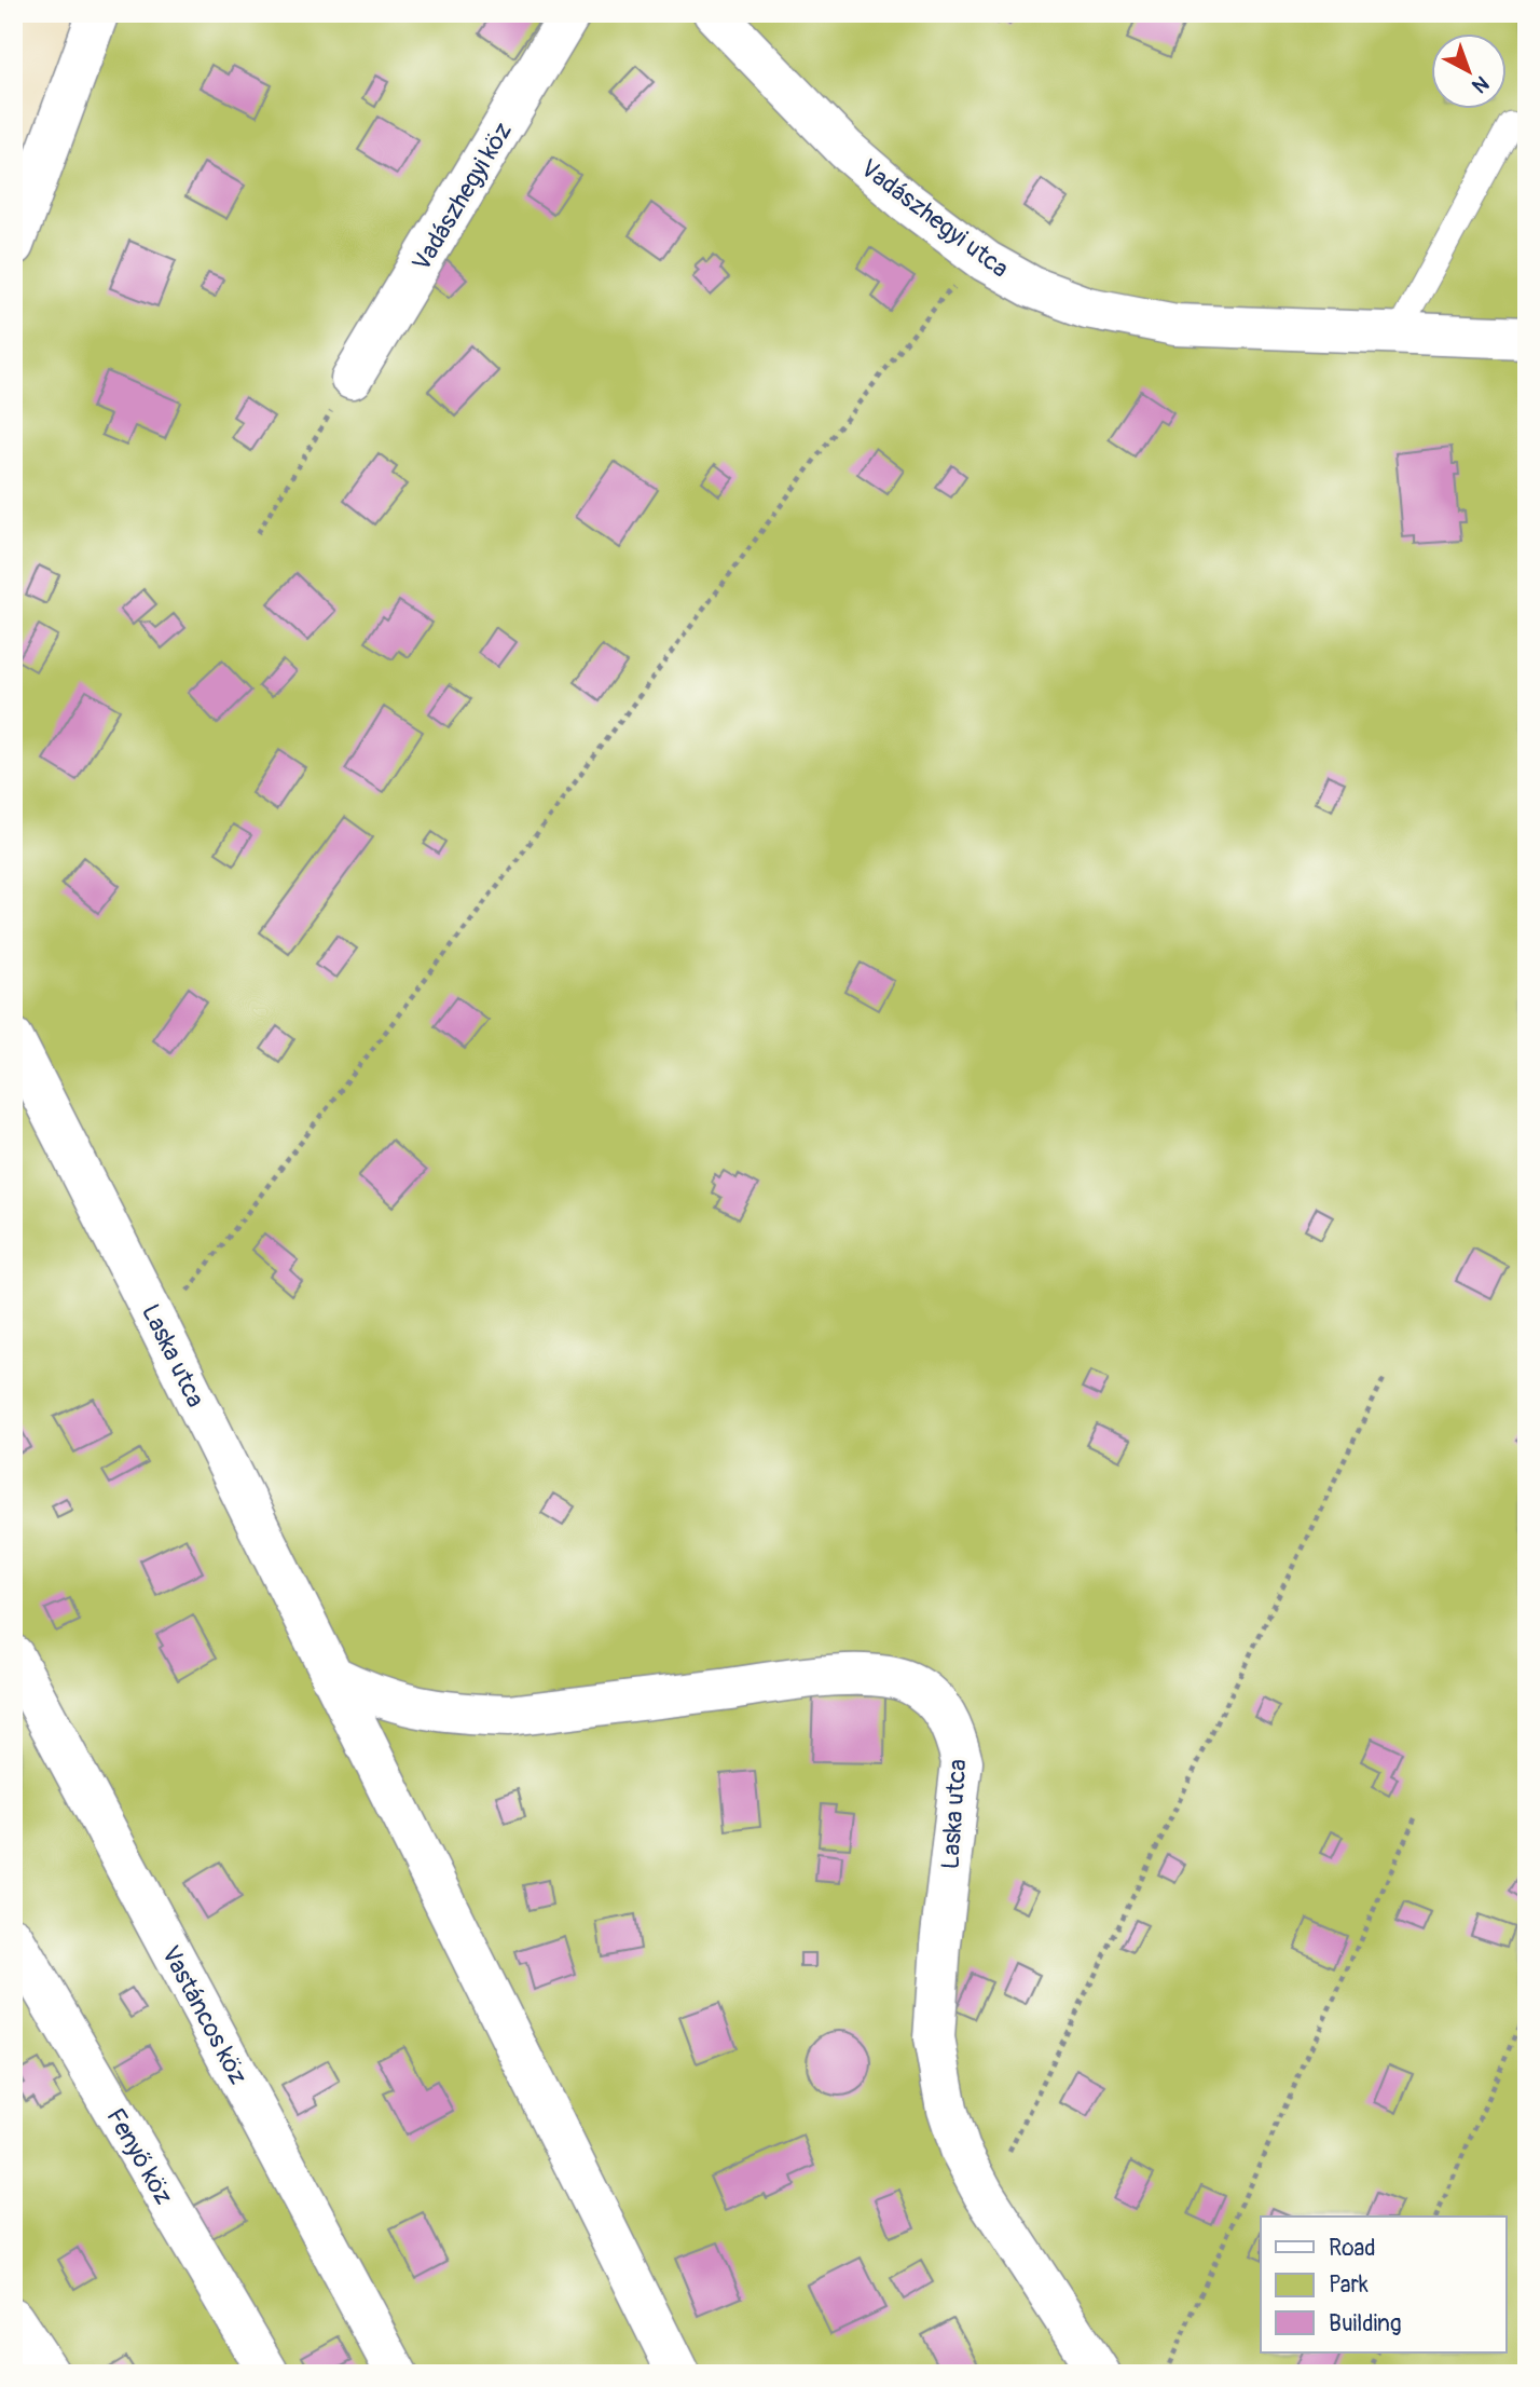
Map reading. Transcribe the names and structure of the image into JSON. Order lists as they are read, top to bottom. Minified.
{"streets":{"street":["Vadászhegyi köz","Vadászhegyi utca","Laska utca","Vastáncos köz","Fenyő köz"]},"legend":["Road","Park","Building"],"north":"bottom right"}
